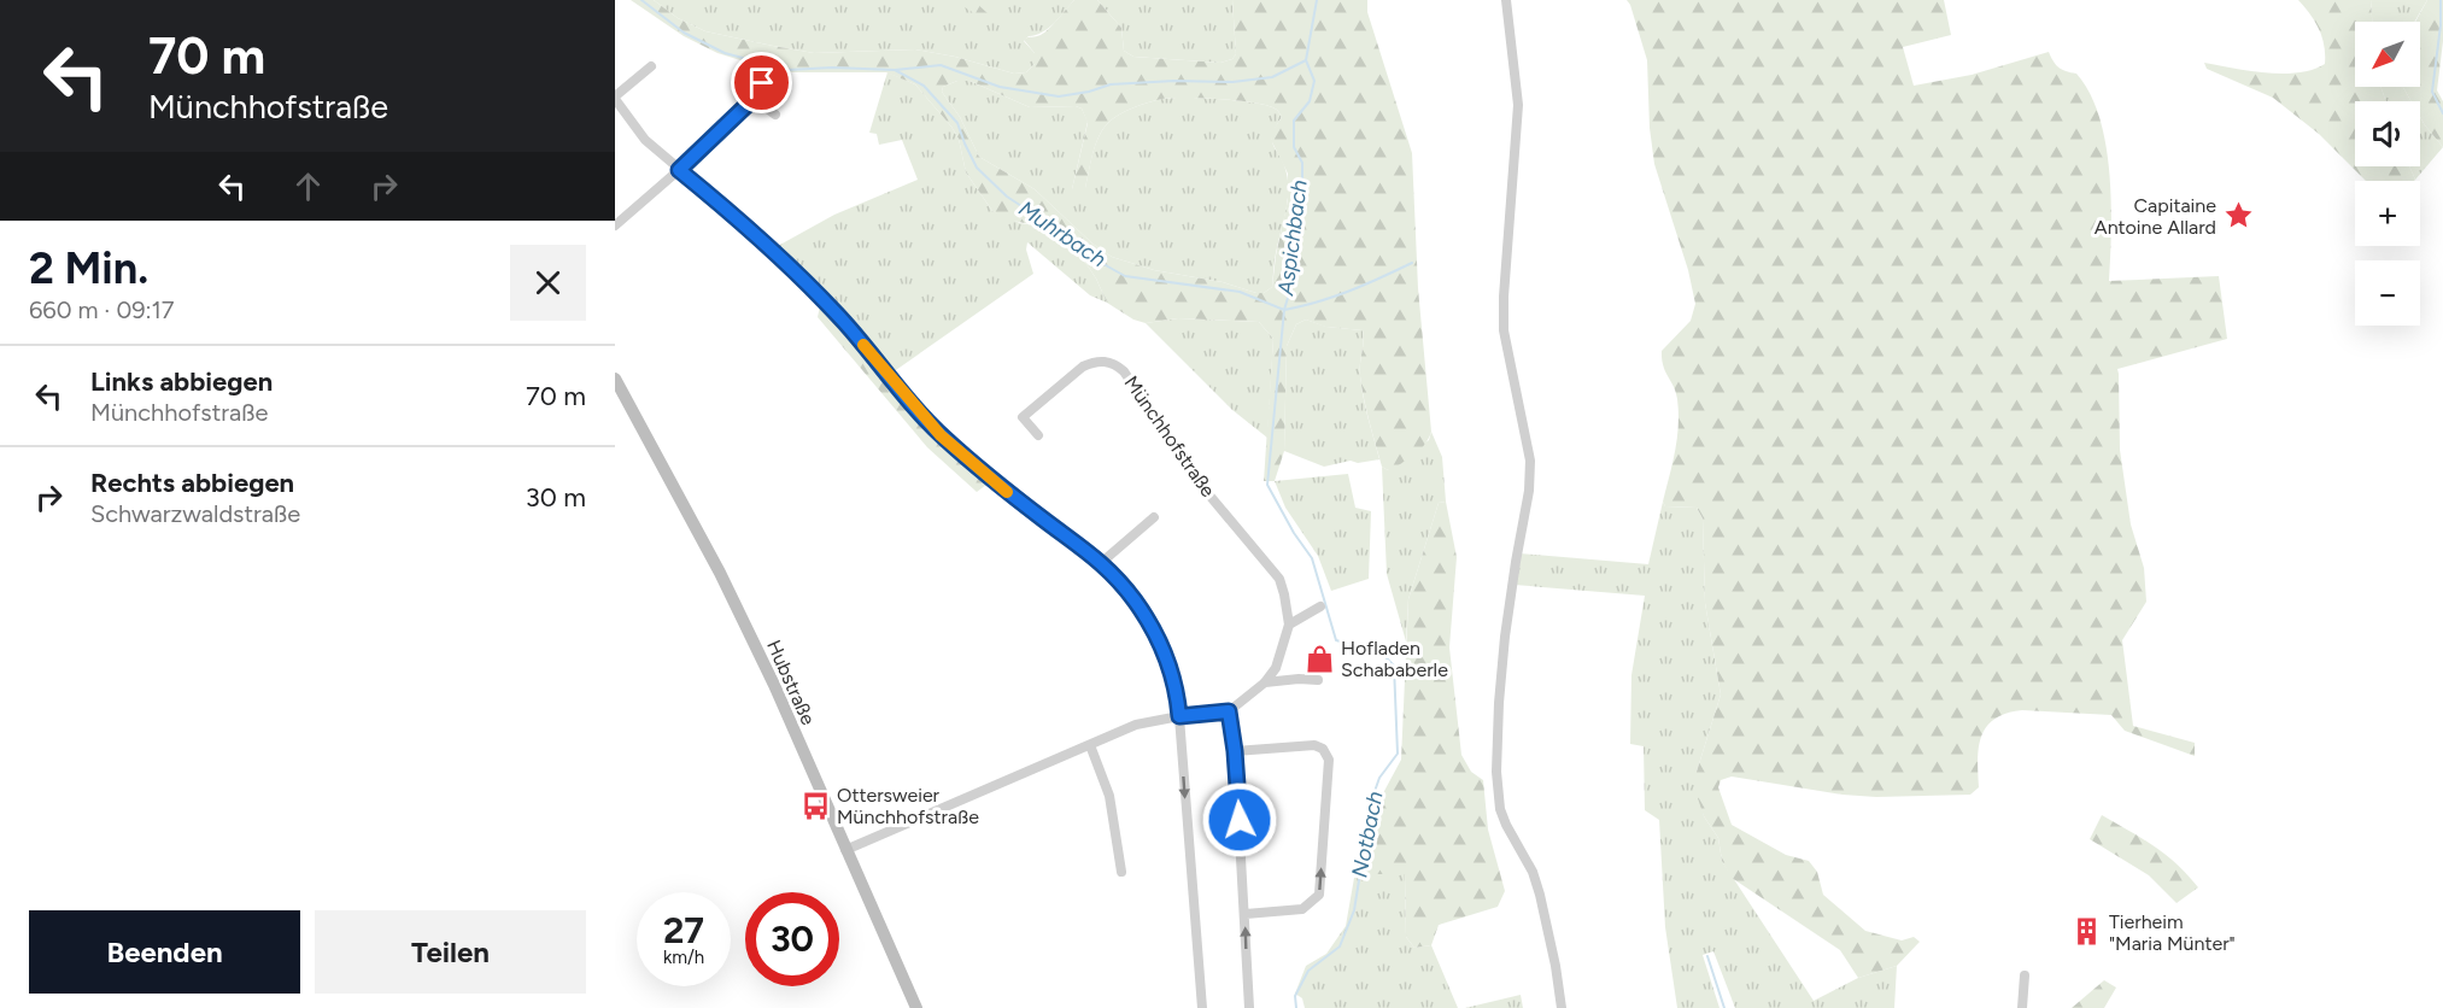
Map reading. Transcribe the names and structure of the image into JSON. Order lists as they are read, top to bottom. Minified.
{"streets":{"main road":["Hubstraße"],"street":["Münchhofstraße"]},"water":["Muhrbach","Aspichbach","Notbach"],"places":{"place":["Capitaine Antoine Allard"],"shop":["Hofladen Schababerle"],"bus stop":["Ottersweier Münchhofstraße"],"building":["Tierheim \"Maria Münter\""]},"north":"bottom left","page":{"turn":["70 m","Münchhofstraße"],"map_buttons":["+","−"],"heading":["2 Min.","660 m · 09:17"],"list":[{"name":"Links abbiegen","note":"Münchhofstraße","value":"70 m"},{"name":"Rechts abbiegen","note":"Schwarzwaldstraße","value":"30 m"}],"speed":"27 km/h","limit":"30","buttons":["Beenden","Teilen"]}}
